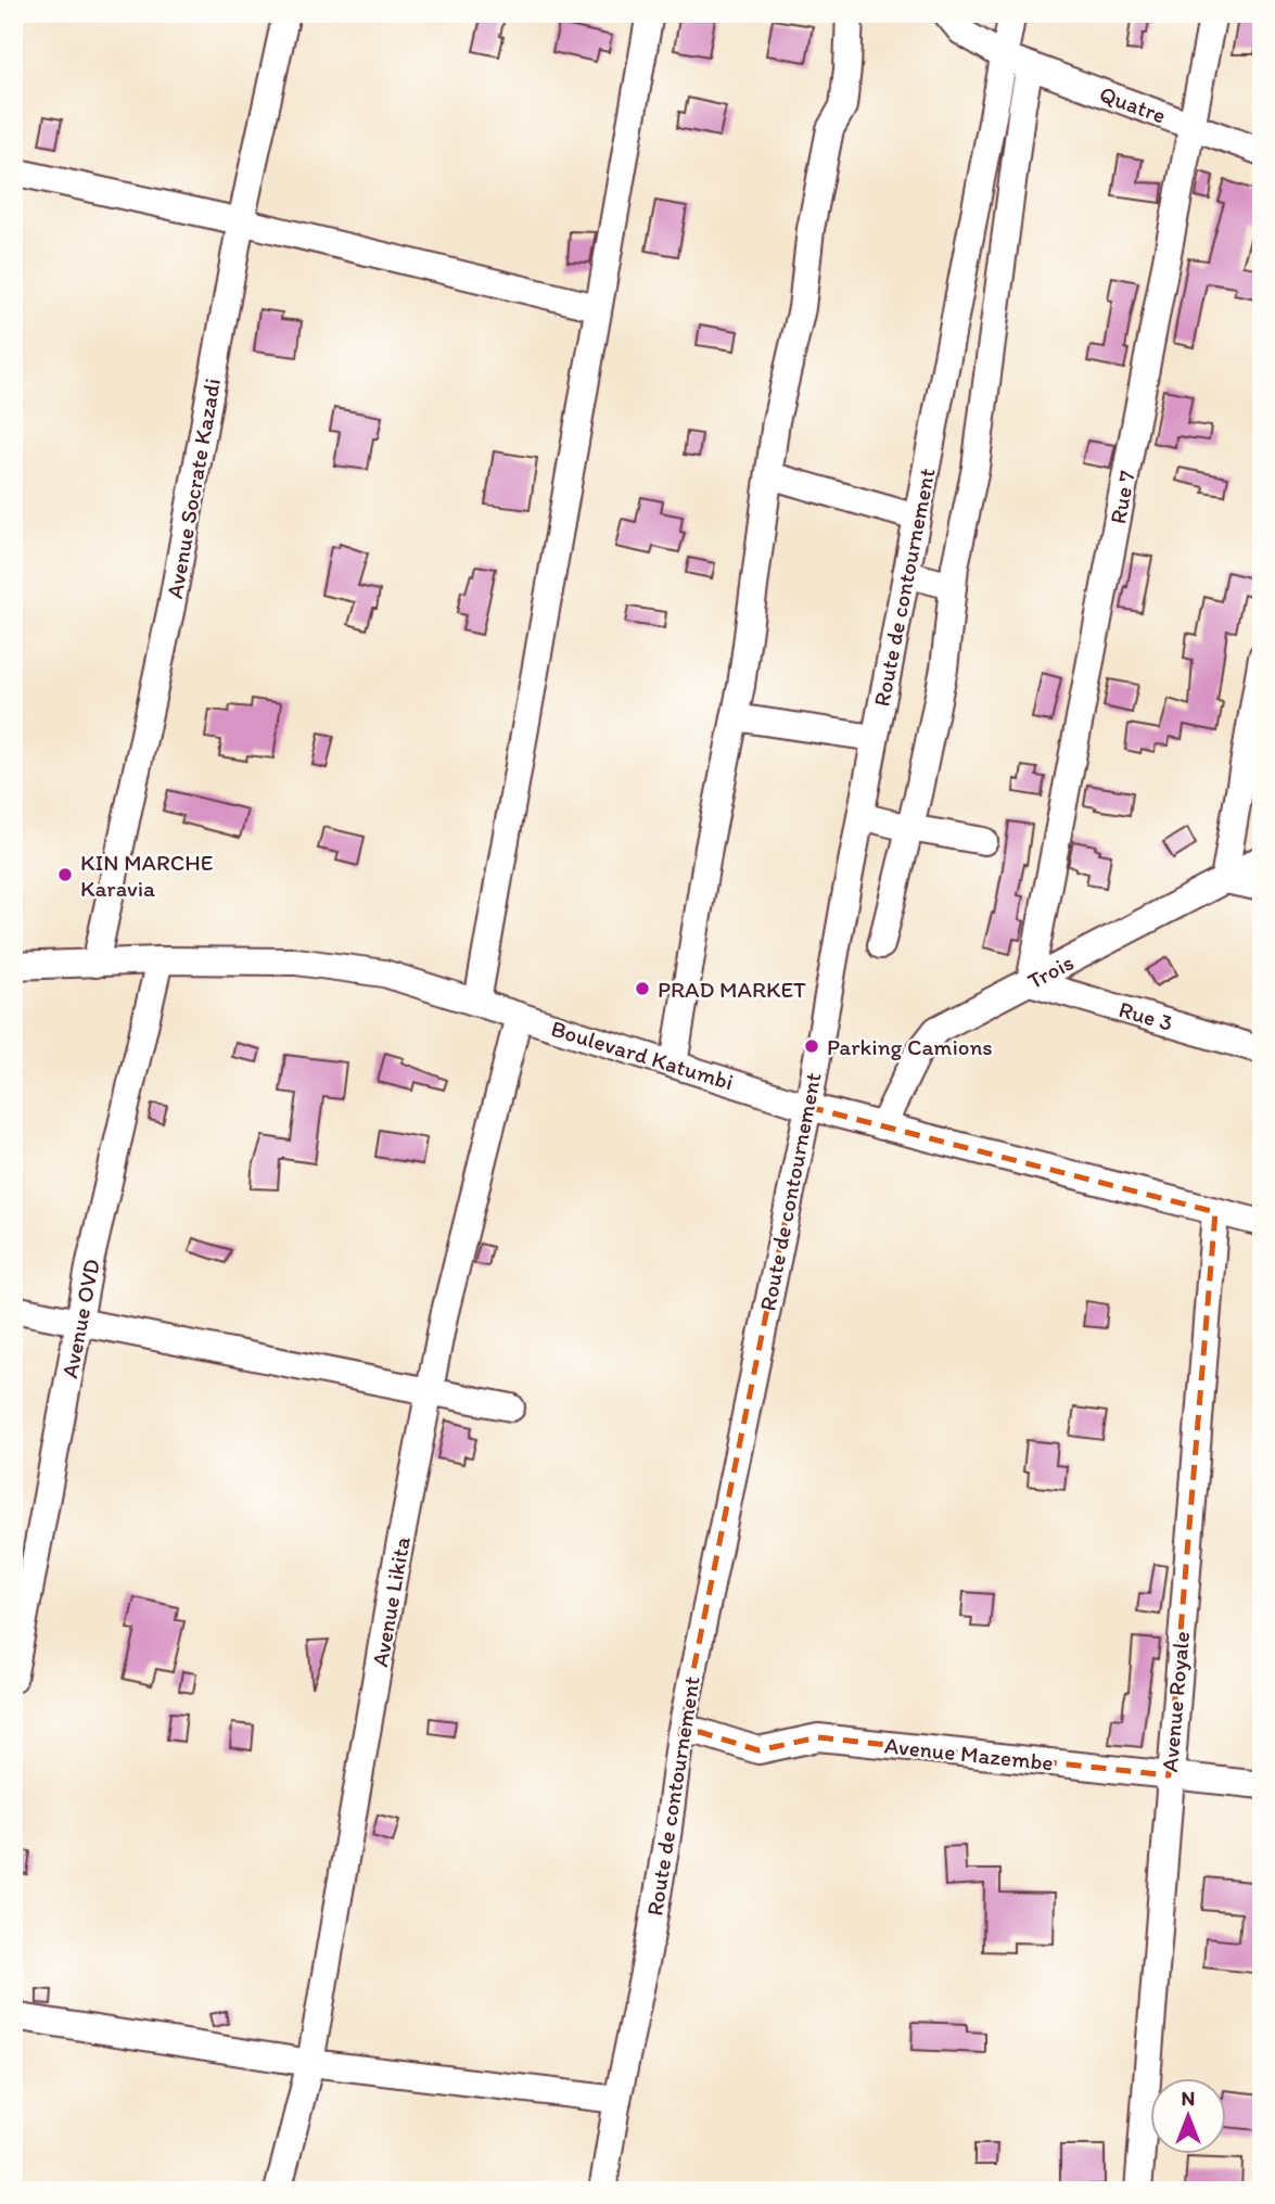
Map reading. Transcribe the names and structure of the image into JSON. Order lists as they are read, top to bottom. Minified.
{"streets":{"street":["Quatre","Avenue Socrate Kazadi","Rue 7","Route de contournement","Trois","Rue 3","Boulevard Katumbi","Avenue OVD","Avenue Likita","Avenue Royale","Avenue Mazembe"]},"crossings":[["Quatre","Rue 7"],["Quatre","Route de contournement"],["Avenue Socrate Kazadi","Boulevard Katumbi"],["Rue 7","Trois"],["Rue 7","Rue 3"],["Route de contournement","Boulevard Katumbi"],["Route de contournement","Avenue Mazembe"],["Trois","Rue 3"],["Trois","Boulevard Katumbi"],["Boulevard Katumbi","Avenue OVD"],["Boulevard Katumbi","Avenue Likita"],["Boulevard Katumbi","Avenue Royale"],["Avenue Royale","Avenue Mazembe"]],"places":["KIN MARCHE Karavia","PRAD MARKET","Parking Camions"],"north":"top"}
